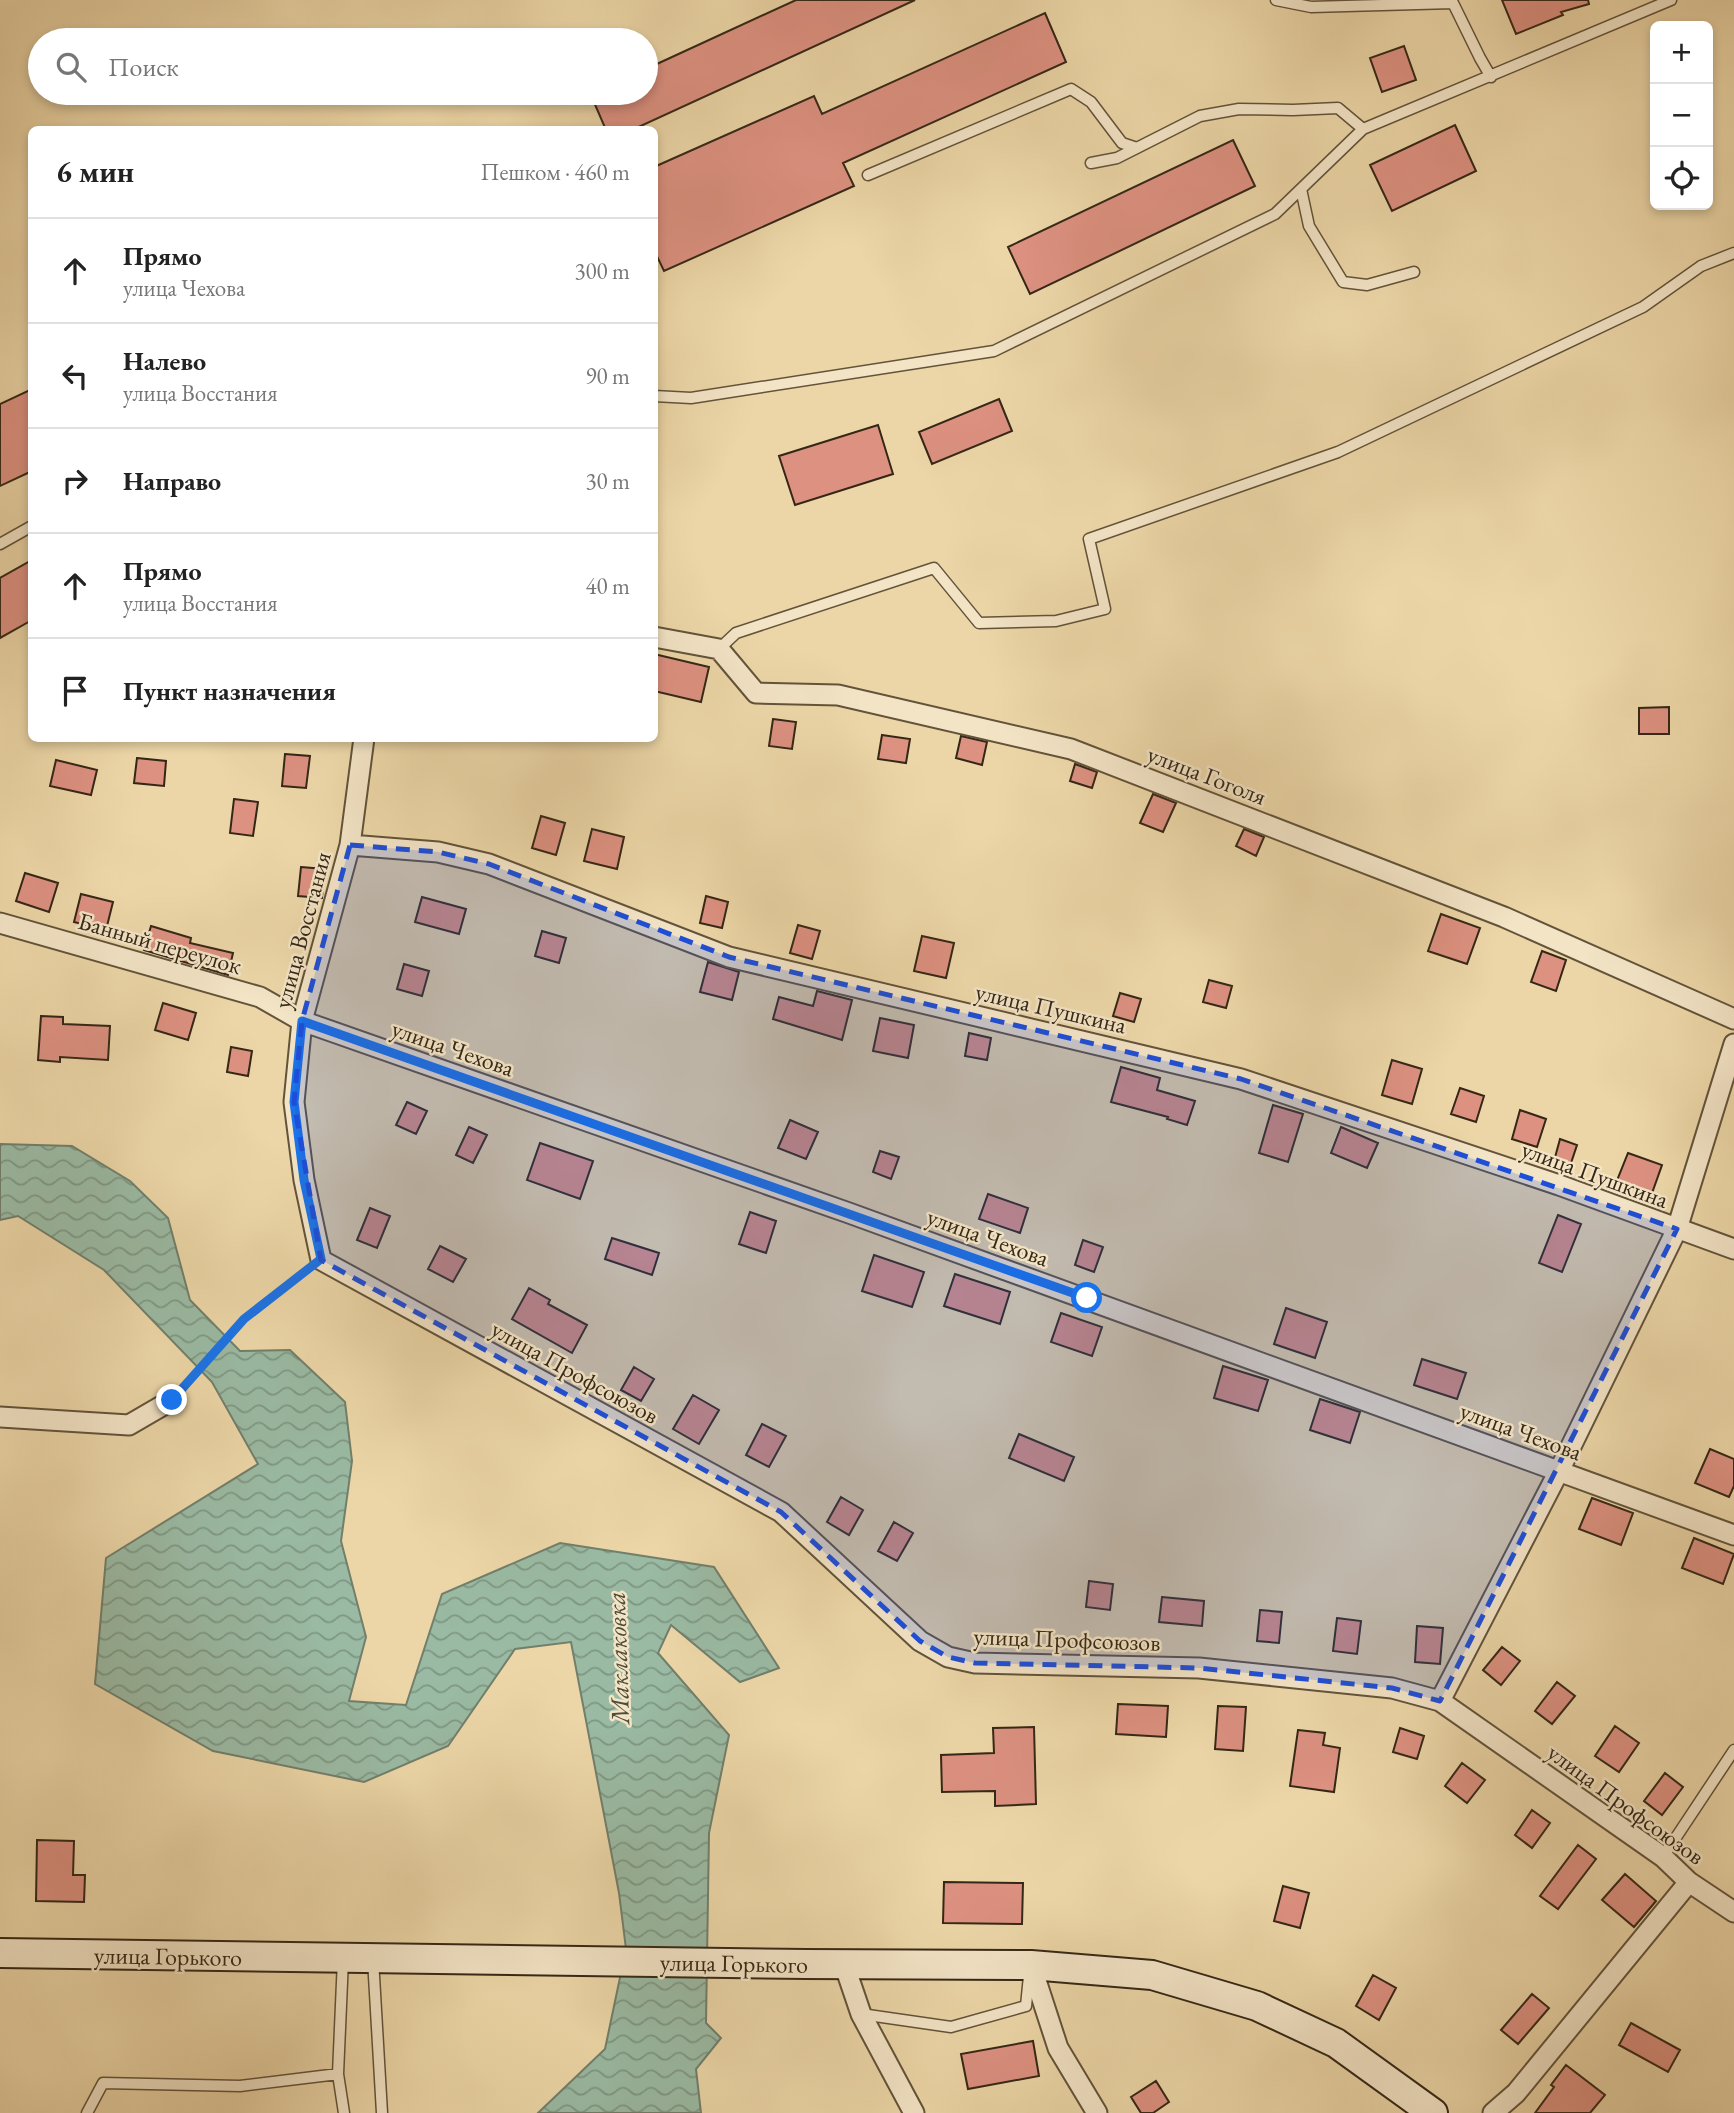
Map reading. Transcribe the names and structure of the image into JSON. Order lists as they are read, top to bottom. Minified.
{"streets":{"street":["улица Гоголя","улица Восстания","Банный переулок","улица Пушкина","улица Чехова","улица Профсоюзов","улица Горького"]},"crossings":[["улица Восстания","Банный переулок"],["улица Восстания","улица Пушкина"],["улица Восстания","улица Чехова"],["улица Восстания","улица Профсоюзов"],["Банный переулок","улица Чехова"]],"water":["Маклаковка"],"page":{"map_buttons":["+","−"],"search":"Поиск","heading":["6 мин","Пешком · 460 m"],"list":[["Прямо","улица Чехова","300 m"],["Налево","улица Восстания","90 m"],["Направо","30 m"],["Прямо","улица Восстания","40 m"],"Пункт назначения"]}}
